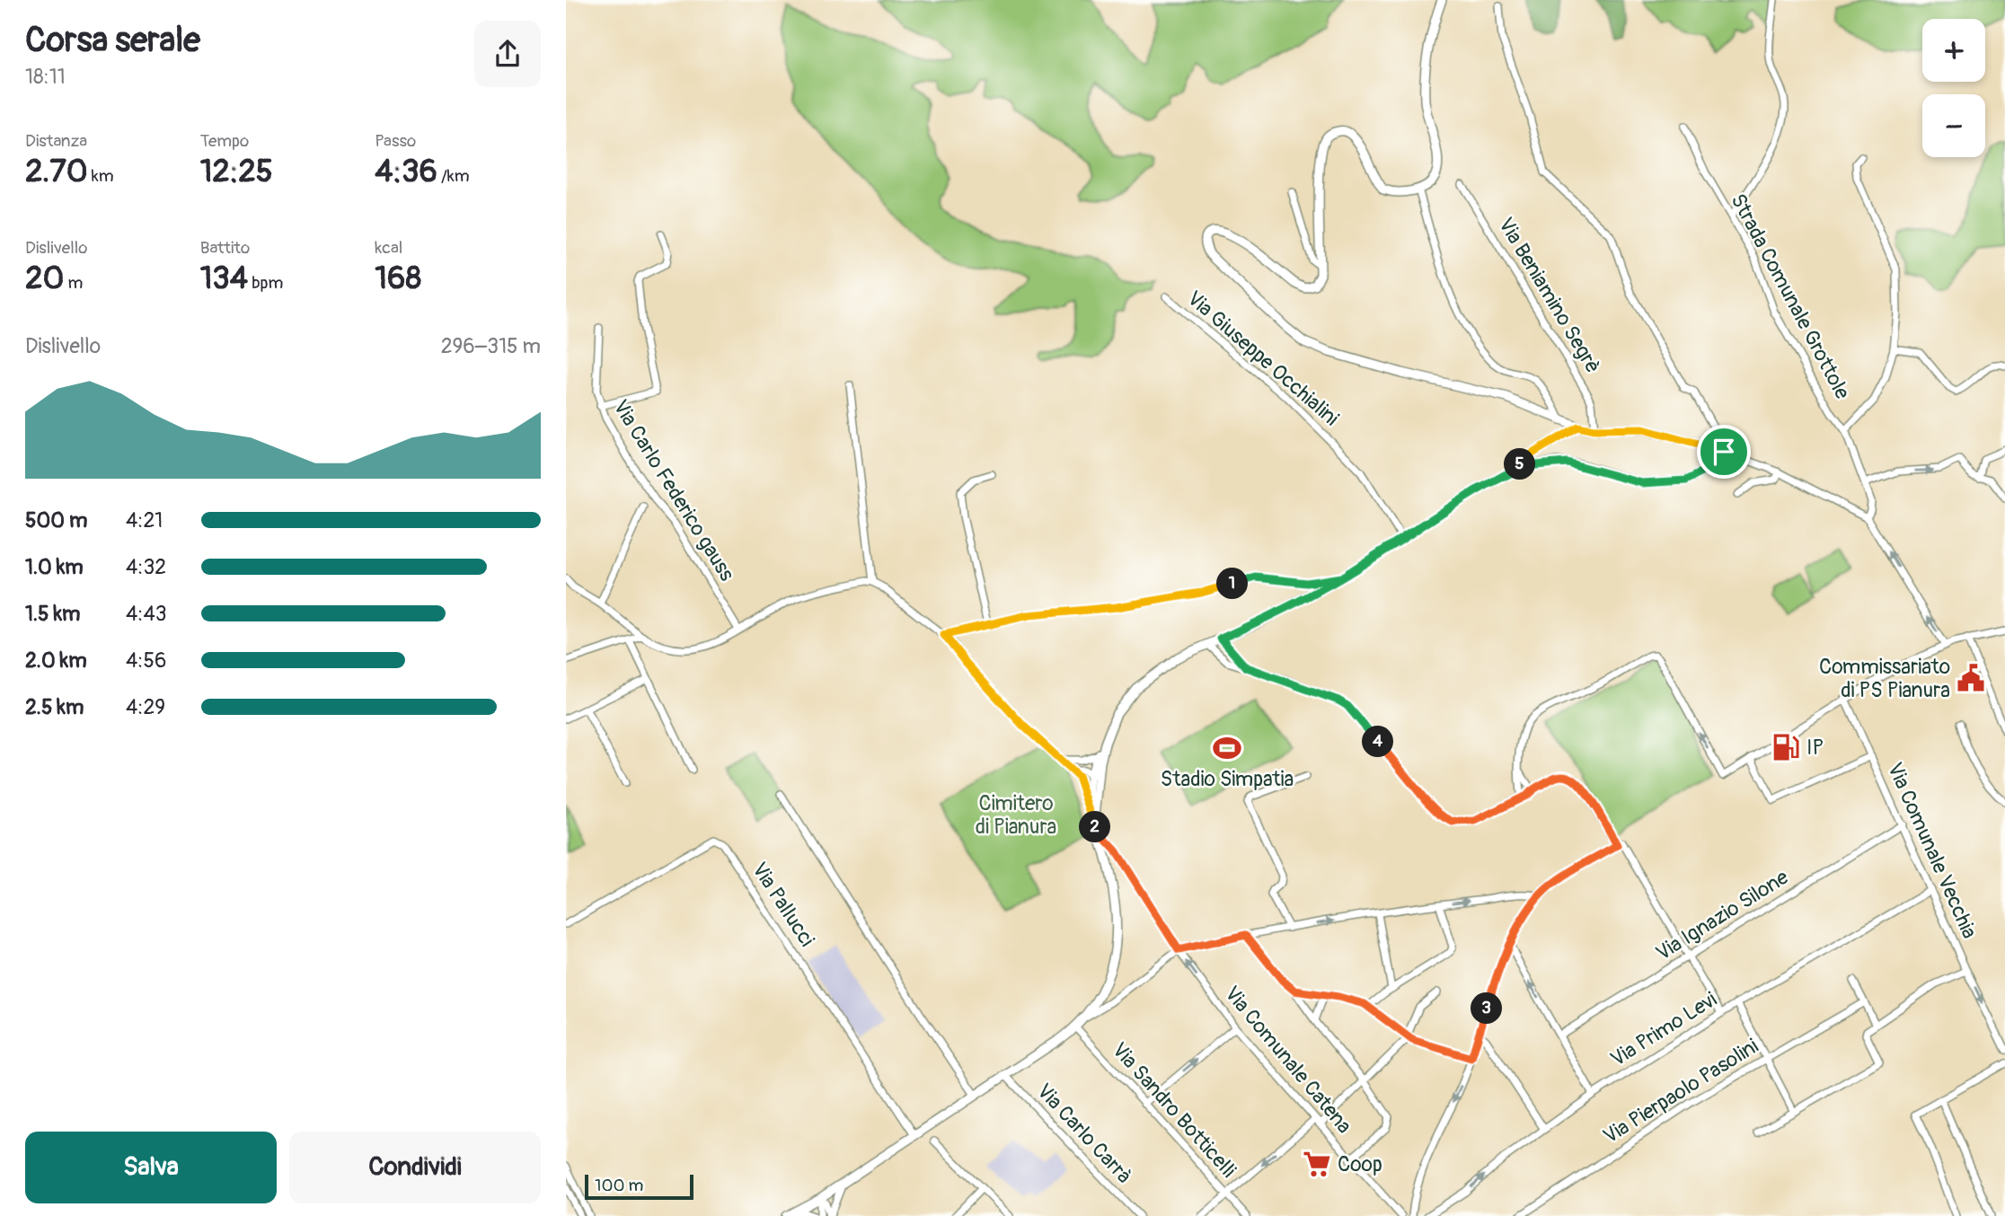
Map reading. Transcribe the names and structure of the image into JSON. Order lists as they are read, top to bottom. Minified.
{"streets":{"street":["Via Beniamino Segrè","Strada Comunale Grottole","Via Giuseppe Occhialini","Via Carlo Federico gauss","Via Comunale Vecchia","Via Pallucci","Via Ignazio Silone","Via Primo Levi","Via Comunale Catena","Via Pierpaolo Pasolini","Via Sandro Botticelli","Via Carlo Carrà"]},"crossings":[["Via Comunale Vecchia","Via Ignazio Silone"],["Via Comunale Vecchia","Via Primo Levi"]],"parks":["Cimitero di Pianura"],"places":{"public building":["Commissariato di PS Pianura"],"fuel station":["IP"],"sports":["Stadio Simpatia"],"supermarket":["Coop"]},"scale_bar":"100 m","page":{"heading":["Corsa serale","18:11"],"map_buttons":["+","−"],"stats":[["Distanza","2.70 km"],["Tempo","12:25"],["Passo","4:36 /km"],["Dislivello","20 m"],["Battito","134 bpm"],["kcal","168"]],"chart":["Dislivello","296–315 m"],"pins":["5","1","4","2","3"],"list":[{"name":"500 m","note":"4:21"},{"name":"1.0 km","note":"4:32"},{"name":"1.5 km","note":"4:43"},{"name":"2.0 km","note":"4:56"},{"name":"2.5 km","note":"4:29"}],"buttons":["Salva","Condividi"],"scale":"100 m"}}
